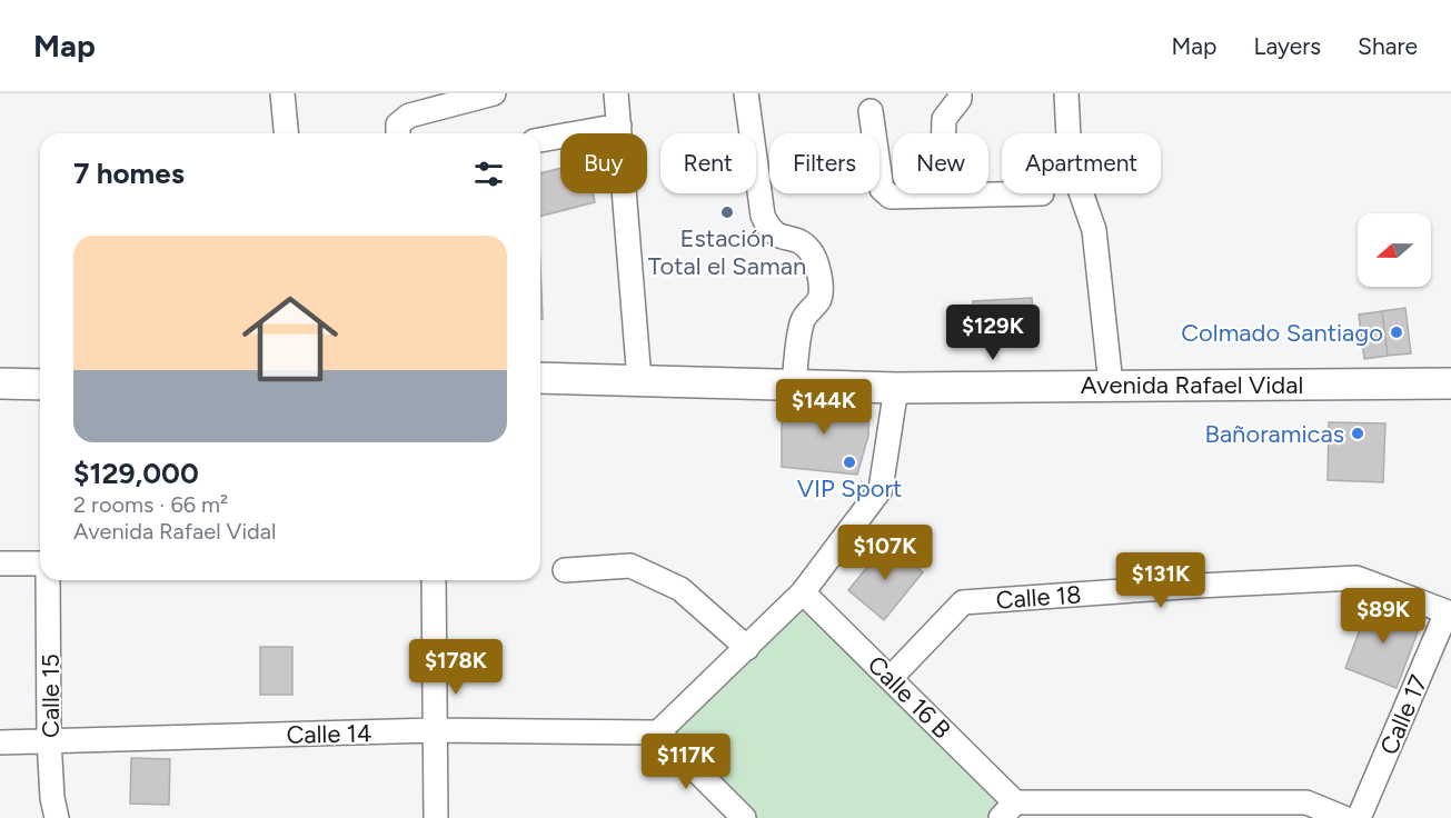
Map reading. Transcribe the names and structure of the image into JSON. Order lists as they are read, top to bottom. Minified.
{"streets":{"main road":["Avenida Rafael Vidal"],"street":["Calle 18","Calle 15","Calle 16 B","Calle 17","Calle 14"]},"crossings":[["Calle 18","Calle 16 B"],["Calle 18","Calle 17"],["Calle 15","Calle 14"]],"places":["Estación Total el Saman","Colmado Santiago","Bañoramicas","VIP Sport"],"north":"left","page":{"header":"Map","nav":["Map","Layers","Share"],"chip":["Buy","Rent","Filters","New","Apartment"],"heading":"7 homes","list":[{"name":"$129,000","note":"2 rooms · 66 m² · Avenida Rafael Vidal"}],"price":["$129K","$144K","$107K","$131K","$89K","$178K","$117K"]}}
